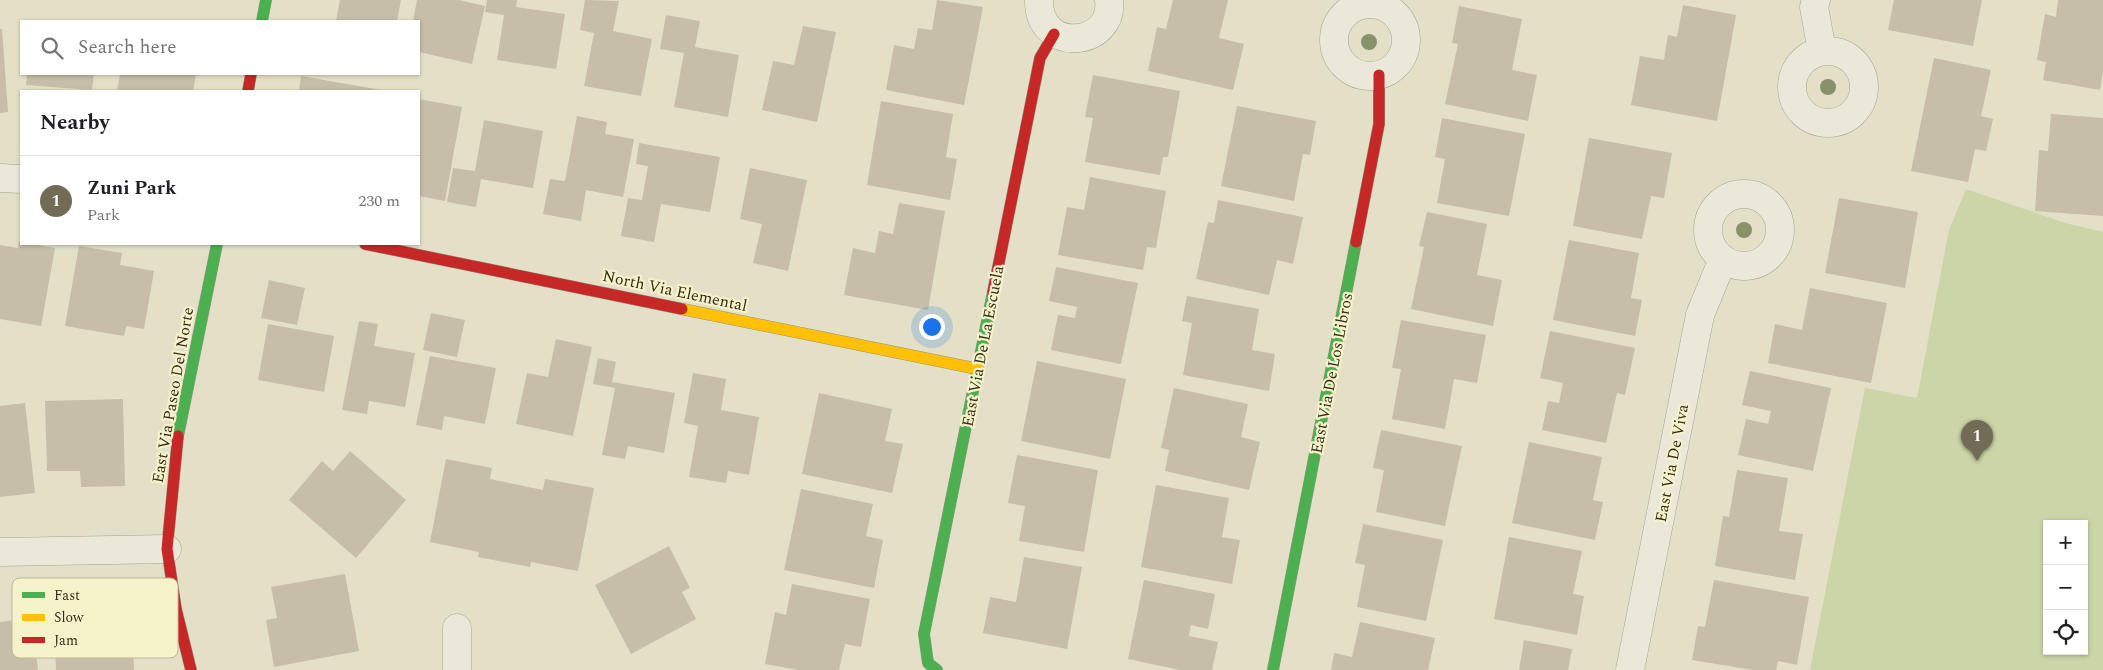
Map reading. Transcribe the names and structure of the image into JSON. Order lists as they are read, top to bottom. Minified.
{"streets":{"street":["North Via Elemental","East Via De La Escuela","East Via De Los Libros","East Via Paseo Del Norte","East Via De Viva"]},"crossings":[["North Via Elemental","East Via De La Escuela"]],"legend":["Fast","Slow","Jam"],"page":{"search":"Search here","heading":"Nearby","list":[{"mark":"1","name":"Zuni Park","note":"Park","value":"230 m"}],"pins":"1","map_buttons":["+","−"]}}
